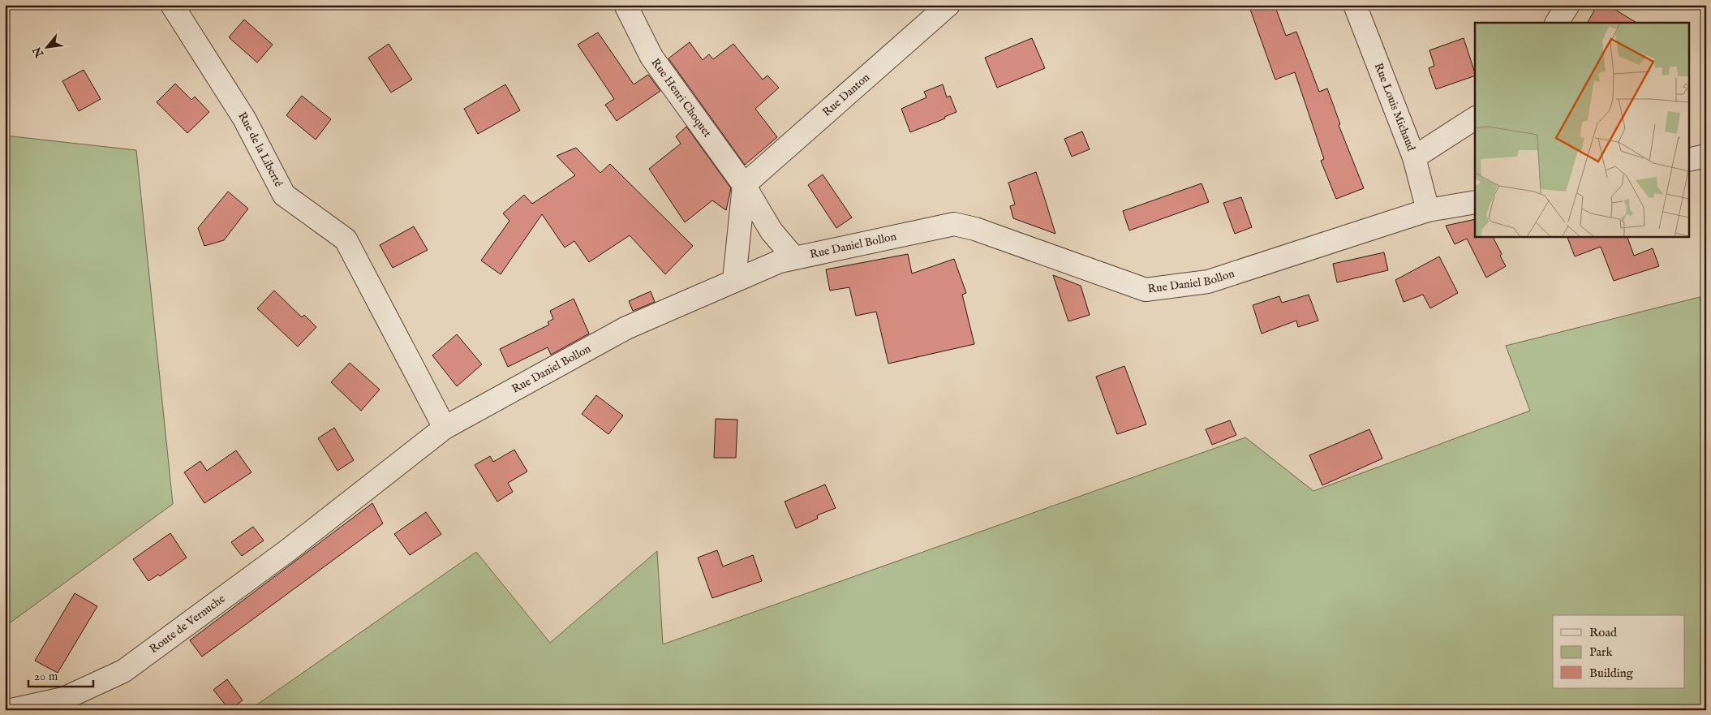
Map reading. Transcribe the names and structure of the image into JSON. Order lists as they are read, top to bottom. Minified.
{"streets":{"street":["Rue Danton","Rue Henri Choquet","Rue Louis Michaud","Rue de la Liberté","Rue Daniel Bollon","Route de Vernuche"]},"crossings":[["Rue Danton","Rue Henri Choquet"],["Rue Henri Choquet","Rue Daniel Bollon"],["Rue Louis Michaud","Rue Daniel Bollon"],["Rue de la Liberté","Rue Daniel Bollon"],["Rue Daniel Bollon","Route de Vernuche"]],"legend":["Road","Park","Building"],"scale_bar":"20 m","north":"bottom left"}
